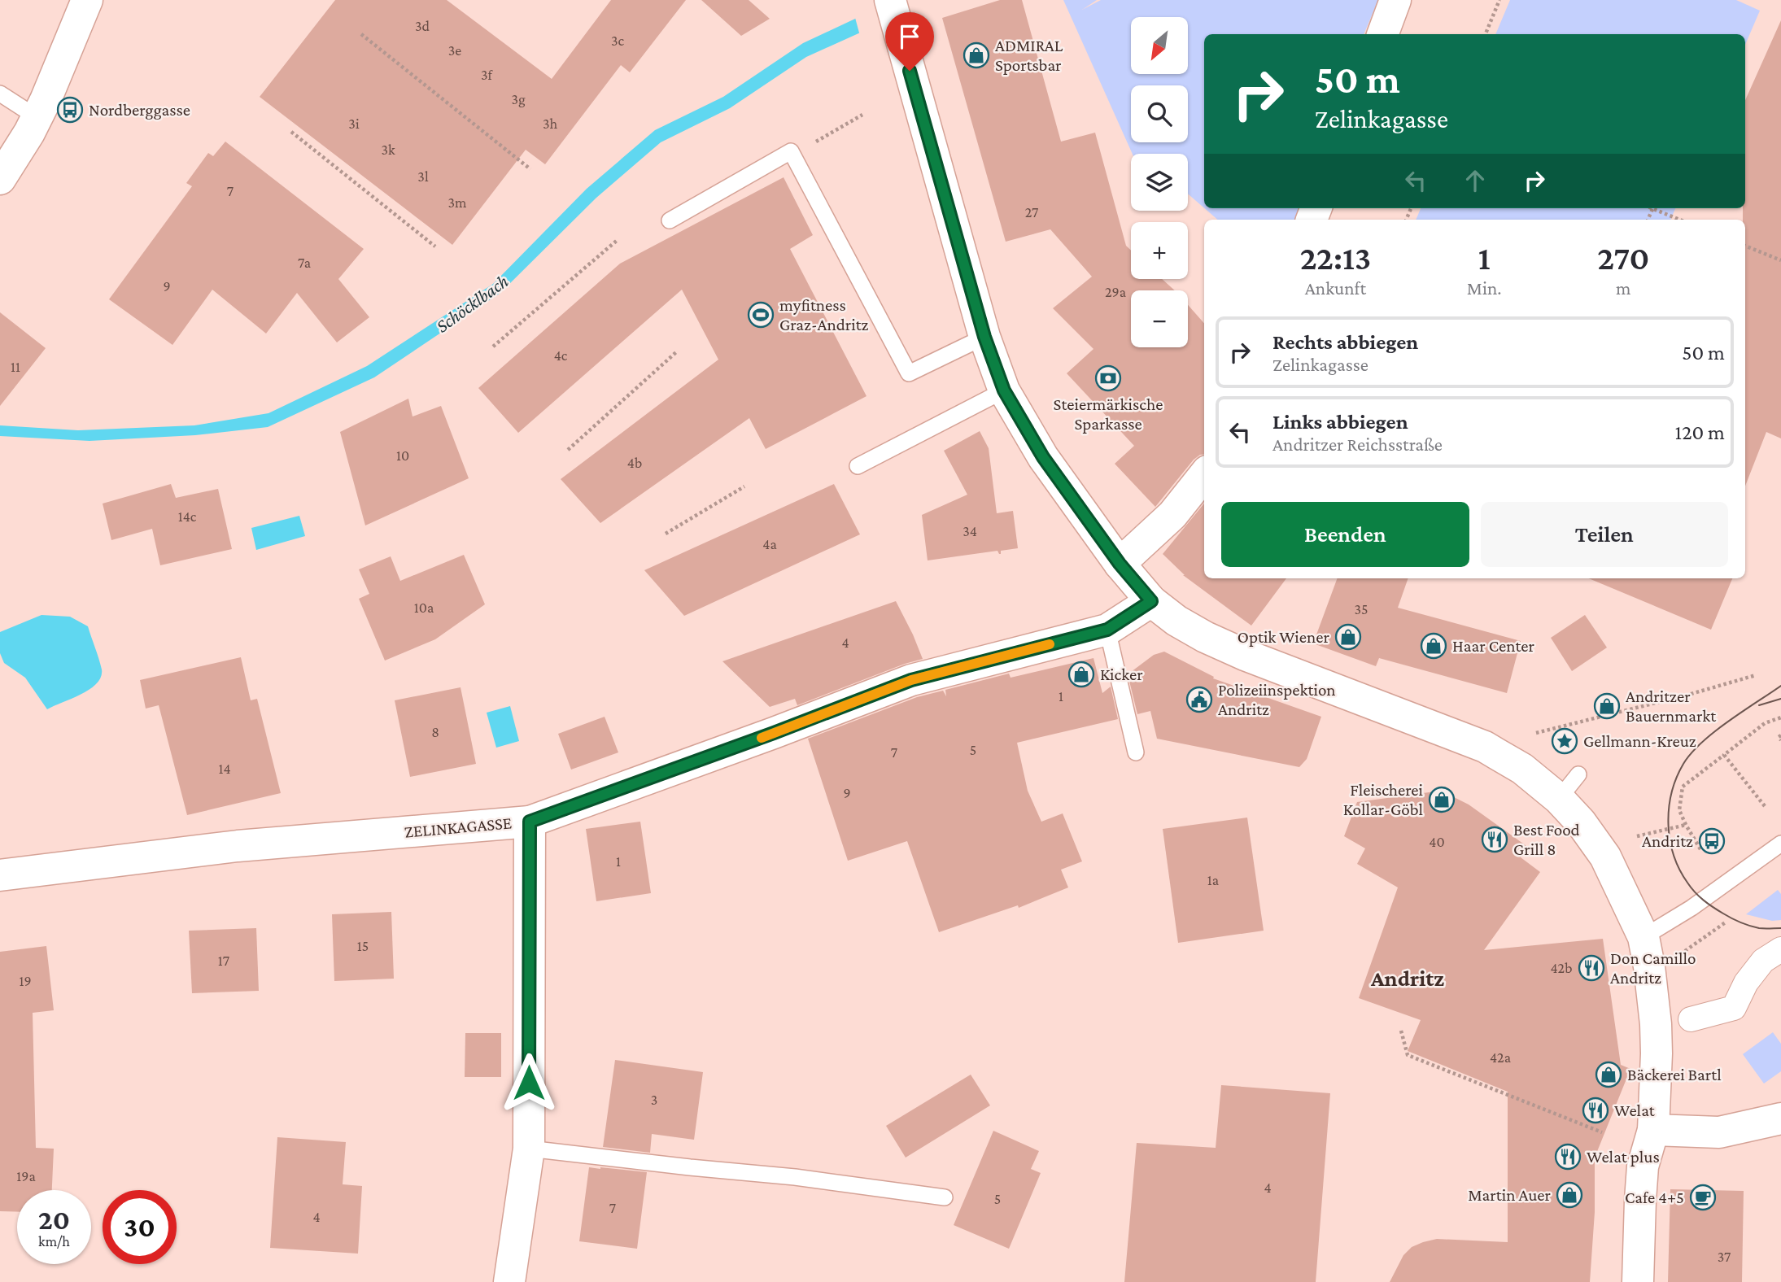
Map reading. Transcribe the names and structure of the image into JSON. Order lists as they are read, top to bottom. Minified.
{"streets":{"street":["ZELINKAGASSE"]},"districts":["Andritz"],"water":["Schöcklbach"],"places":{"shop":["ADMIRAL Sportsbar","Optik Wiener","Haar Center","Kicker","Andritzer Bauernmarkt","Fleischerei Kollar-Göbl","Bäckerei Bartl","Martin Auer"],"bus stop":["Nordberggasse","Andritz"],"sports":["myfitness Graz-Andritz"],"bank":["Steiermärkische Sparkasse"],"public building":["Polizeiinspektion Andritz"],"place":["Gellmann-Kreuz"],"restaurant":["Best Food Grill 8","Don Camillo Andritz","Welat","Welat plus"],"cafe":["Cafe 4+5"]},"house_numbers":["3d","3c","3e","3f","3g","3i","3h","3k","3l","7","3m","27","7a","9","29a","4c","11","10","4b","14c","34","4a","10a","35","4","1","8","5","7","14","9","40","1","1a","15","17","42b","19","42a","3","19a","4","5","7","4","37"],"north":"bottom left","page":{"map_buttons":["+","−"],"turn":["50 m","Zelinkagasse"],"eta":["22:13","Ankunft","1","Min.","270","m"],"list":[{"name":"Rechts abbiegen","note":"Zelinkagasse","value":"50 m"},{"name":"Links abbiegen","note":"Andritzer Reichsstraße","value":"120 m"}],"buttons":["Beenden","Teilen"],"speed":"20 km/h","limit":"30"}}
